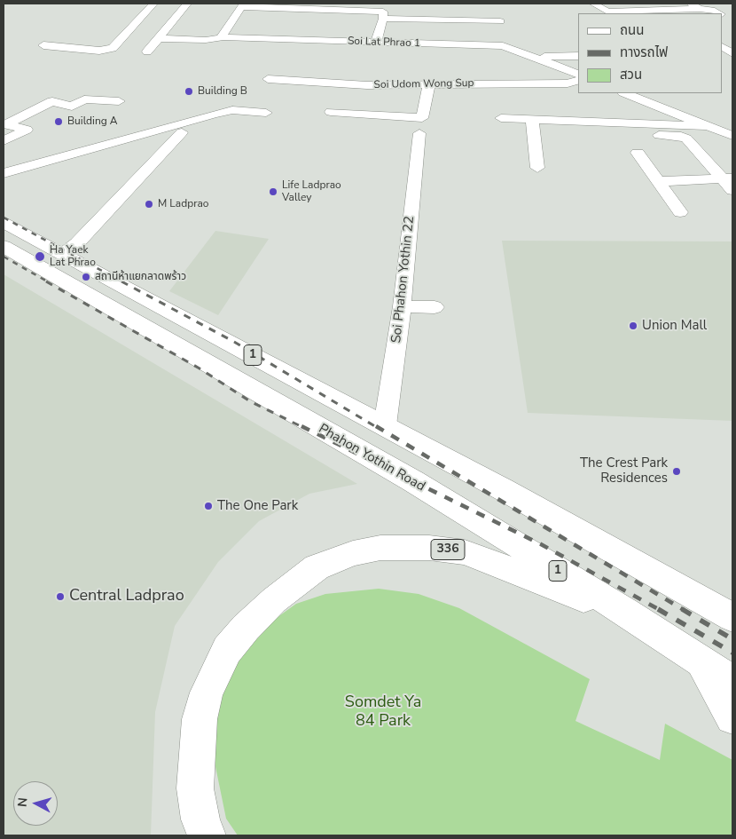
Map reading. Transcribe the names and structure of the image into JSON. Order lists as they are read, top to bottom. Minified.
{"streets":{"main road":["1","Phahon Yothin Road","336"],"street":["Soi Lat Phrao 1","Soi Udom Wong Sup","Soi Phahon Yothin 22"]},"crossings":[["Soi Udom Wong Sup","Soi Phahon Yothin 22"],["Soi Phahon Yothin 22","1"],["Phahon Yothin Road","336"]],"parks":["Somdet Ya 84 Park"],"places":["Building B","Building A","Life Ladprao Valley","M Ladprao","Ha Yaek Lat Phrao","สถานีห้าแยกลาดพร้าว","Union Mall","The Crest Park Residences","The One Park","Central Ladprao"],"legend":["ถนน","ทางรถไฟ","สวน"],"north":"left"}
